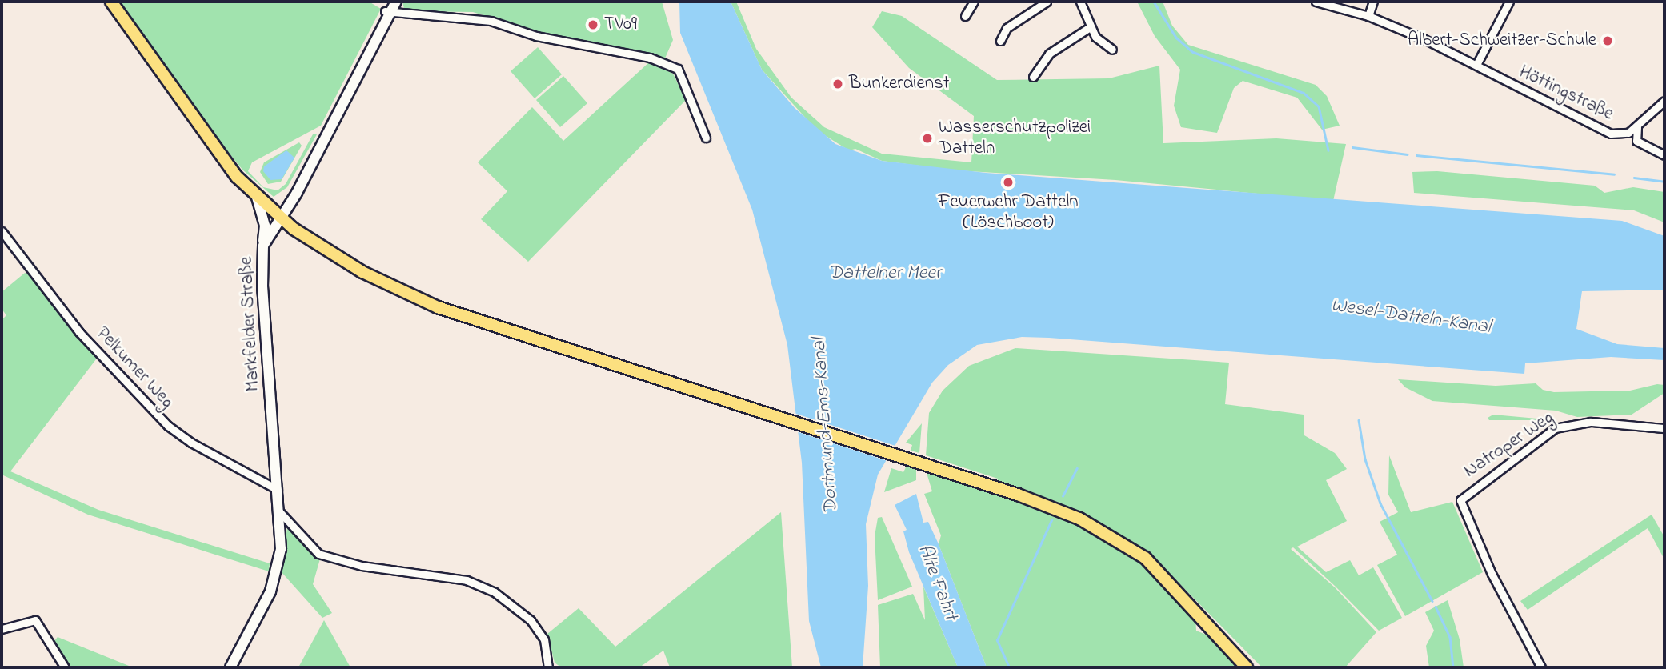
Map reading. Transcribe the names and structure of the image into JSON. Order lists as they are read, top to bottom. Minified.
{"streets":{"street":["Höttingstraße","Markfelder Straße","Pelkumer Weg","Natroper Weg"]},"crossings":[["Markfelder Straße","Pelkumer Weg"]],"water":["Dattelner Meer","Wesel-Datteln-Kanal","Dortmund-Ems-Kanal","Alte Fahrt"],"places":["TV09","Albert-Schweitzer-Schule","Bunkerdienst","Wasserschutzpolizei Datteln","Feuerwehr Datteln (Löschboot)"]}
